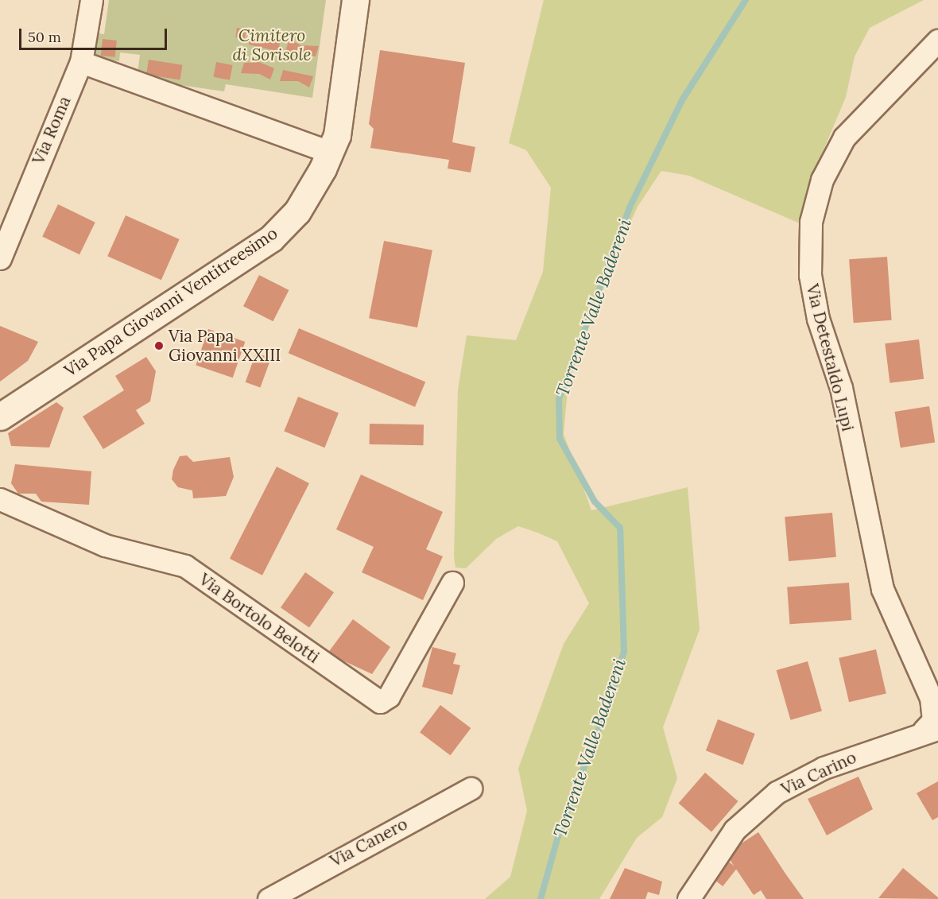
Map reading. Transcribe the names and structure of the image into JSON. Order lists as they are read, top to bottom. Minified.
{"streets":{"street":["Via Roma","Via Papa Giovanni Ventitreesimo","Via Detestaldo Lupi","Via Bortolo Belotti","Via Carino","Via Canero"]},"crossings":[["Via Detestaldo Lupi","Via Carino"]],"water":["Torrente Valle Badereni"],"parks":["Cimitero di Sorisole"],"places":["Via Papa Giovanni XXIII"],"scale_bar":"50 m"}
